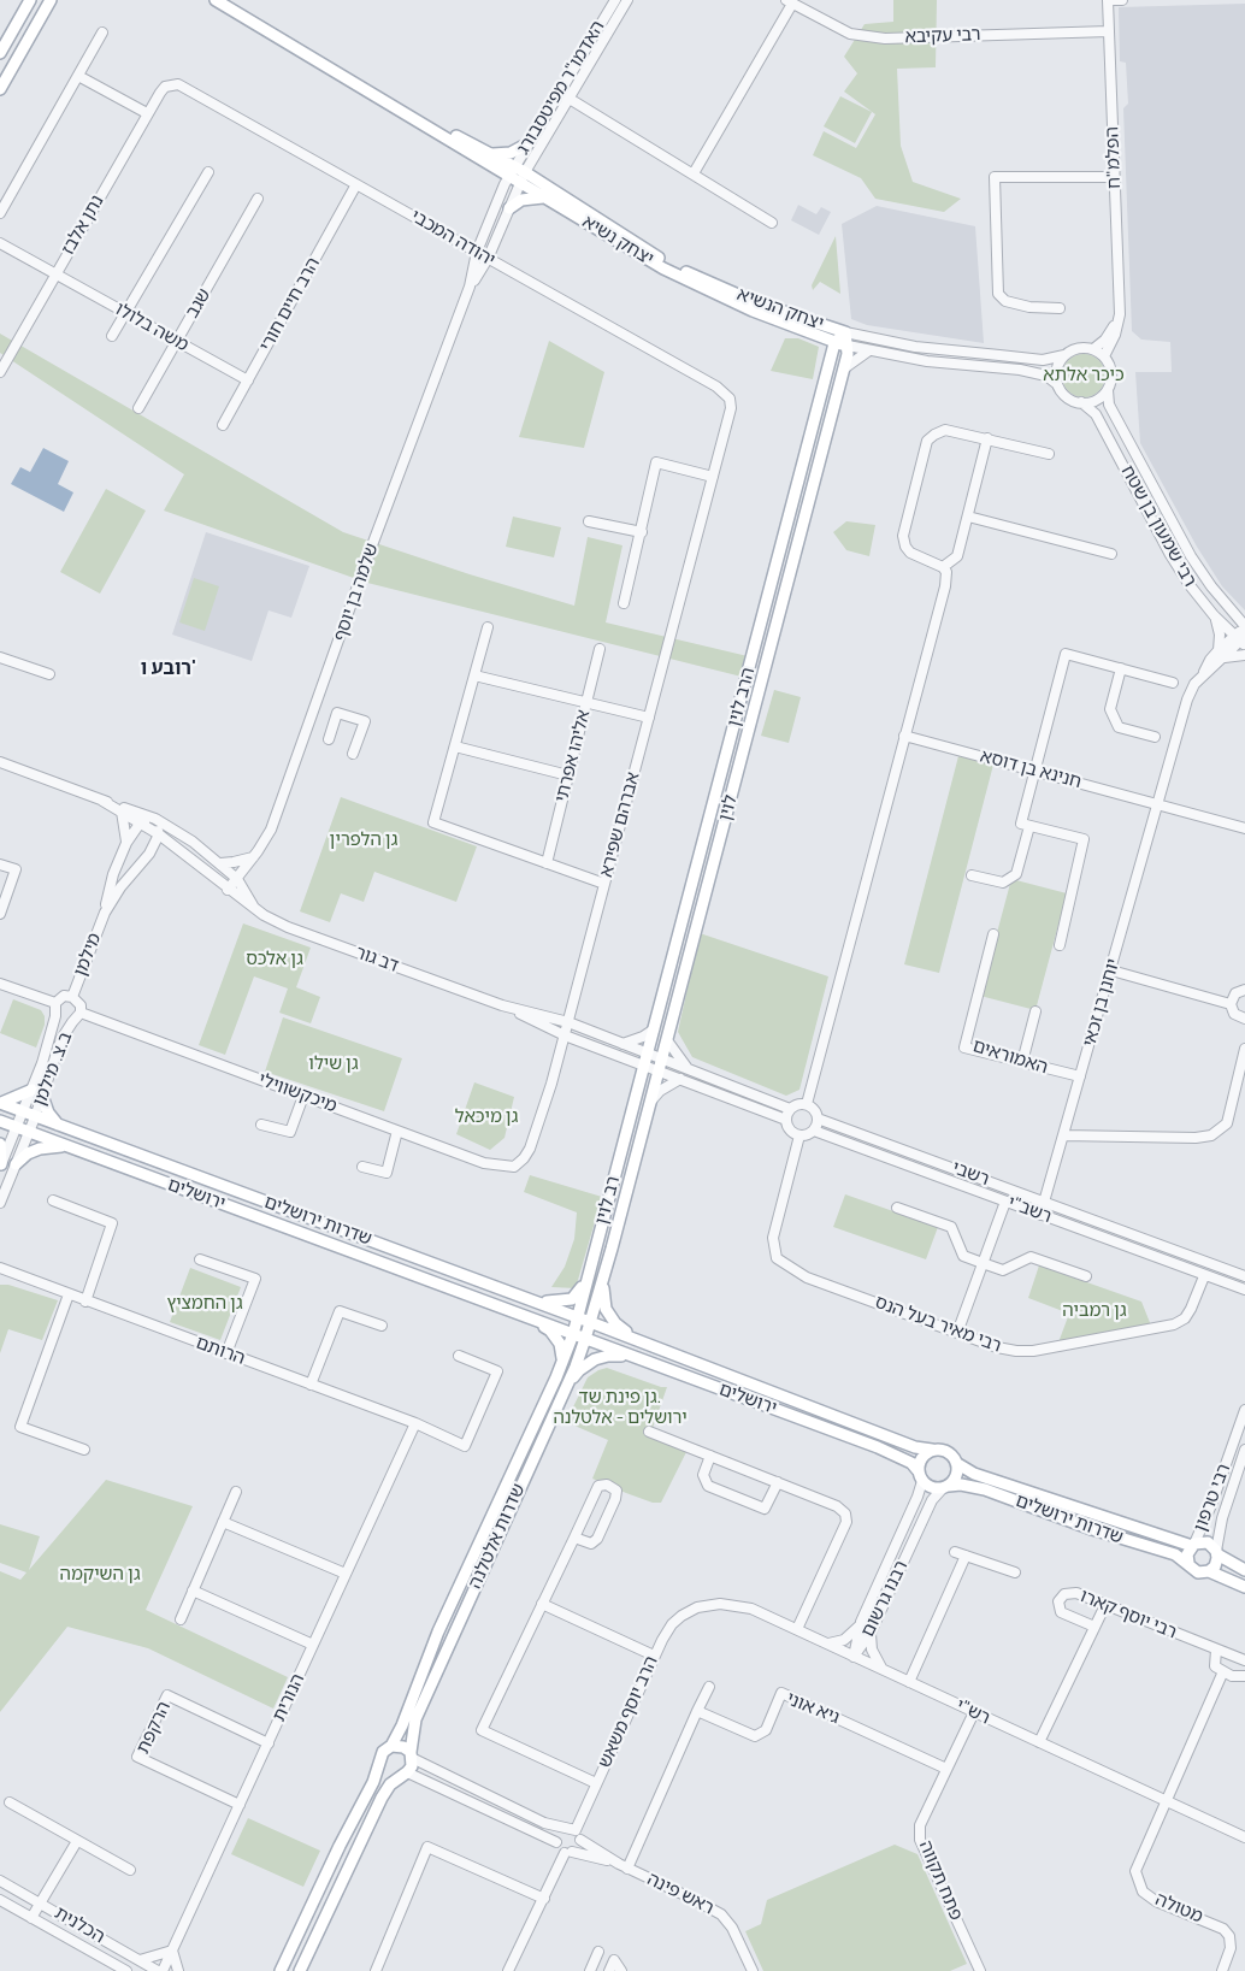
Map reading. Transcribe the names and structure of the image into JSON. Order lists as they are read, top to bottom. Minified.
{"streets":{"main road":["יצחק נשיא","יצחק הנשיא","הרב לוין","לוין","ירושלים","רב לוין","שדרות ירושלים","שדרות אלטלנה"],"street":["רבי עקיבא","האדמו\"ר מפיטסבורג","הפלמ\"ח","נתן אלבז","יהודה המכבי","שגב","הרב חיים חורי","משה בלולו","רבי שמעון בן שטח","שלמה בן יוסף","אליהו אפרתי","חנינא בן דוסא","אברהם שפירא","מילמן","דב גור","יוחנן בן זכאי","האמוראים","ב.צ. מילמן","מיכקשווילי","רשבי","רשב\"י","רבי מאיר בעל הנס","הרותם","רבי טרפון","רבנו גרשום","רבי יוסף קארו","הנורית","גיא אוני","הרב יוסף משאש","רש\"י","הרקפת","פתח תקווה","ראש פינה","מטולה","הכלנית"]},"crossings":[["רבי עקיבא","הפלמ\"ח"],["האדמו\"ר מפיטסבורג","יצחק נשיא"],["האדמו\"ר מפיטסבורג","יצחק הנשיא"],["האדמו\"ר מפיטסבורג","שלמה בן יוסף"],["נתן אלבז","יהודה המכבי"],["נתן אלבז","משה בלולו"],["יהודה המכבי","הרב חיים חורי"],["יהודה המכבי","שלמה בן יוסף"],["יהודה המכבי","אברהם שפירא"],["יצחק נשיא","יצחק הנשיא"],["יצחק נשיא","רבי שמעון בן שטח"],["יצחק נשיא","שלמה בן יוסף"],["יצחק נשיא","הרב לוין"],["יצחק נשיא","לוין"],["שגב","משה בלולו"],["הרב חיים חורי","משה בלולו"],["יצחק הנשיא","רבי שמעון בן שטח"],["יצחק הנשיא","שלמה בן יוסף"],["יצחק הנשיא","הרב לוין"],["יצחק הנשיא","לוין"],["רבי שמעון בן שטח","יוחנן בן זכאי"],["שלמה בן יוסף","דב גור"],["הרב לוין","לוין"],["הרב לוין","דב גור"],["הרב לוין","רב לוין"],["חנינא בן דוסא","יוחנן בן זכאי"],["לוין","דב גור"],["לוין","שדרות ירושלים"],["לוין","שדרות אלטלנה"],["אברהם שפירא","דב גור"],["אברהם שפירא","מיכקשווילי"],["מילמן","ב.צ. מילמן"],["מילמן","מיכקשווילי"],["דב גור","רב לוין"],["יוחנן בן זכאי","האמוראים"],["יוחנן בן זכאי","רשבי"],["יוחנן בן זכאי","רשב\"י"],["ב.צ. מילמן","מיכקשווילי"],["ב.צ. מילמן","שדרות ירושלים"],["רשבי","רשב\"י"],["רשבי","רבי מאיר בעל הנס"],["ירושלים","רב לוין"],["ירושלים","שדרות ירושלים"],["ירושלים","שדרות אלטלנה"],["ירושלים","רבנו גרשום"],["רב לוין","שדרות ירושלים"],["רב לוין","שדרות אלטלנה"],["רשב\"י","רבי מאיר בעל הנס"],["שדרות ירושלים","רבי טרפון"],["שדרות ירושלים","שדרות אלטלנה"],["שדרות ירושלים","רבנו גרשום"],["הרותם","הנורית"],["רבנו גרשום","רש\"י"],["הנורית","הרקפת"],["הנורית","הכלנית"],["גיא אוני","פתח תקווה"],["הרב יוסף משאש","רש\"י"],["הרב יוסף משאש","ראש פינה"],["רש\"י","פתח תקווה"],["רש\"י","מטולה"]],"districts":["רובע ו'"],"parks":["כיכר אלתא","גן הלפרין","גן אלכס","גן שילו","גן מיכאל","גן החמציץ","גן רמביה","גן פינת שד. ירושלים - אלטלנה","גן השיקמה"]}
